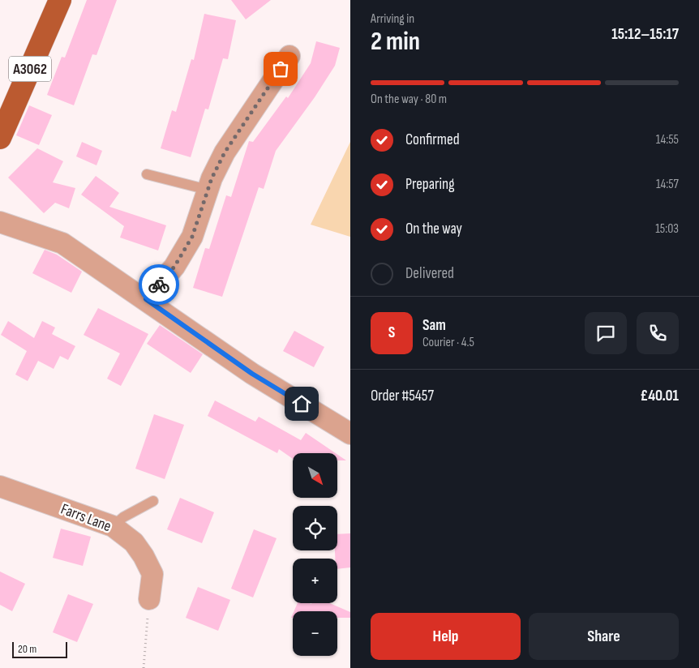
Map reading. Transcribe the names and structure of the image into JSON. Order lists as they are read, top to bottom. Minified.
{"streets":{"main road":["A3062"],"street":["Farrs Lane"]},"scale_bar":"20 m","north":"bottom right","page":{"heading":["2 min","Arriving in","15:12–15:17"],"panel":["Sam","Courier · 4.5","Order #5457","£40.01"],"bar":"On the way · 80 m","list":[["Confirmed","14:55"],["Preparing","14:57"],["On the way","15:03"],"Delivered"],"round":"S","map_buttons":["+","−"],"buttons":["Help","Share"],"scale":"20 m"}}
